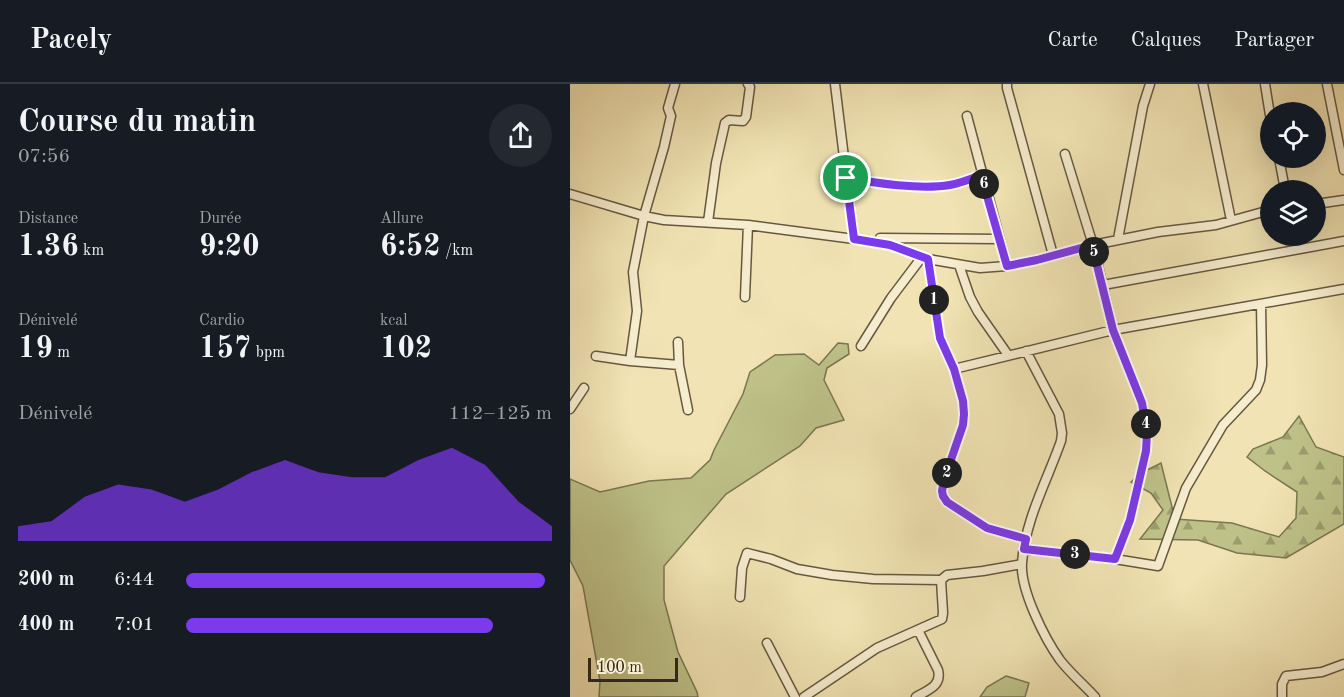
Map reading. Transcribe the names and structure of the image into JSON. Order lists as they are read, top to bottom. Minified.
{"scale_bar":"100 m","page":{"header":"Pacely","nav":["Carte","Calques","Partager"],"heading":["Course du matin","07:56"],"pins":["6","5","1","4","2","3"],"stats":[["Distance","1.36 km"],["Durée","9:20"],["Allure","6:52 /km"],["Dénivelé","19 m"],["Cardio","157 bpm"],["kcal","102"]],"chart":["Dénivelé","112–125 m"],"list":[{"name":"200 m","note":"6:44"},{"name":"400 m","note":"7:01"}],"scale":"100 m"}}
